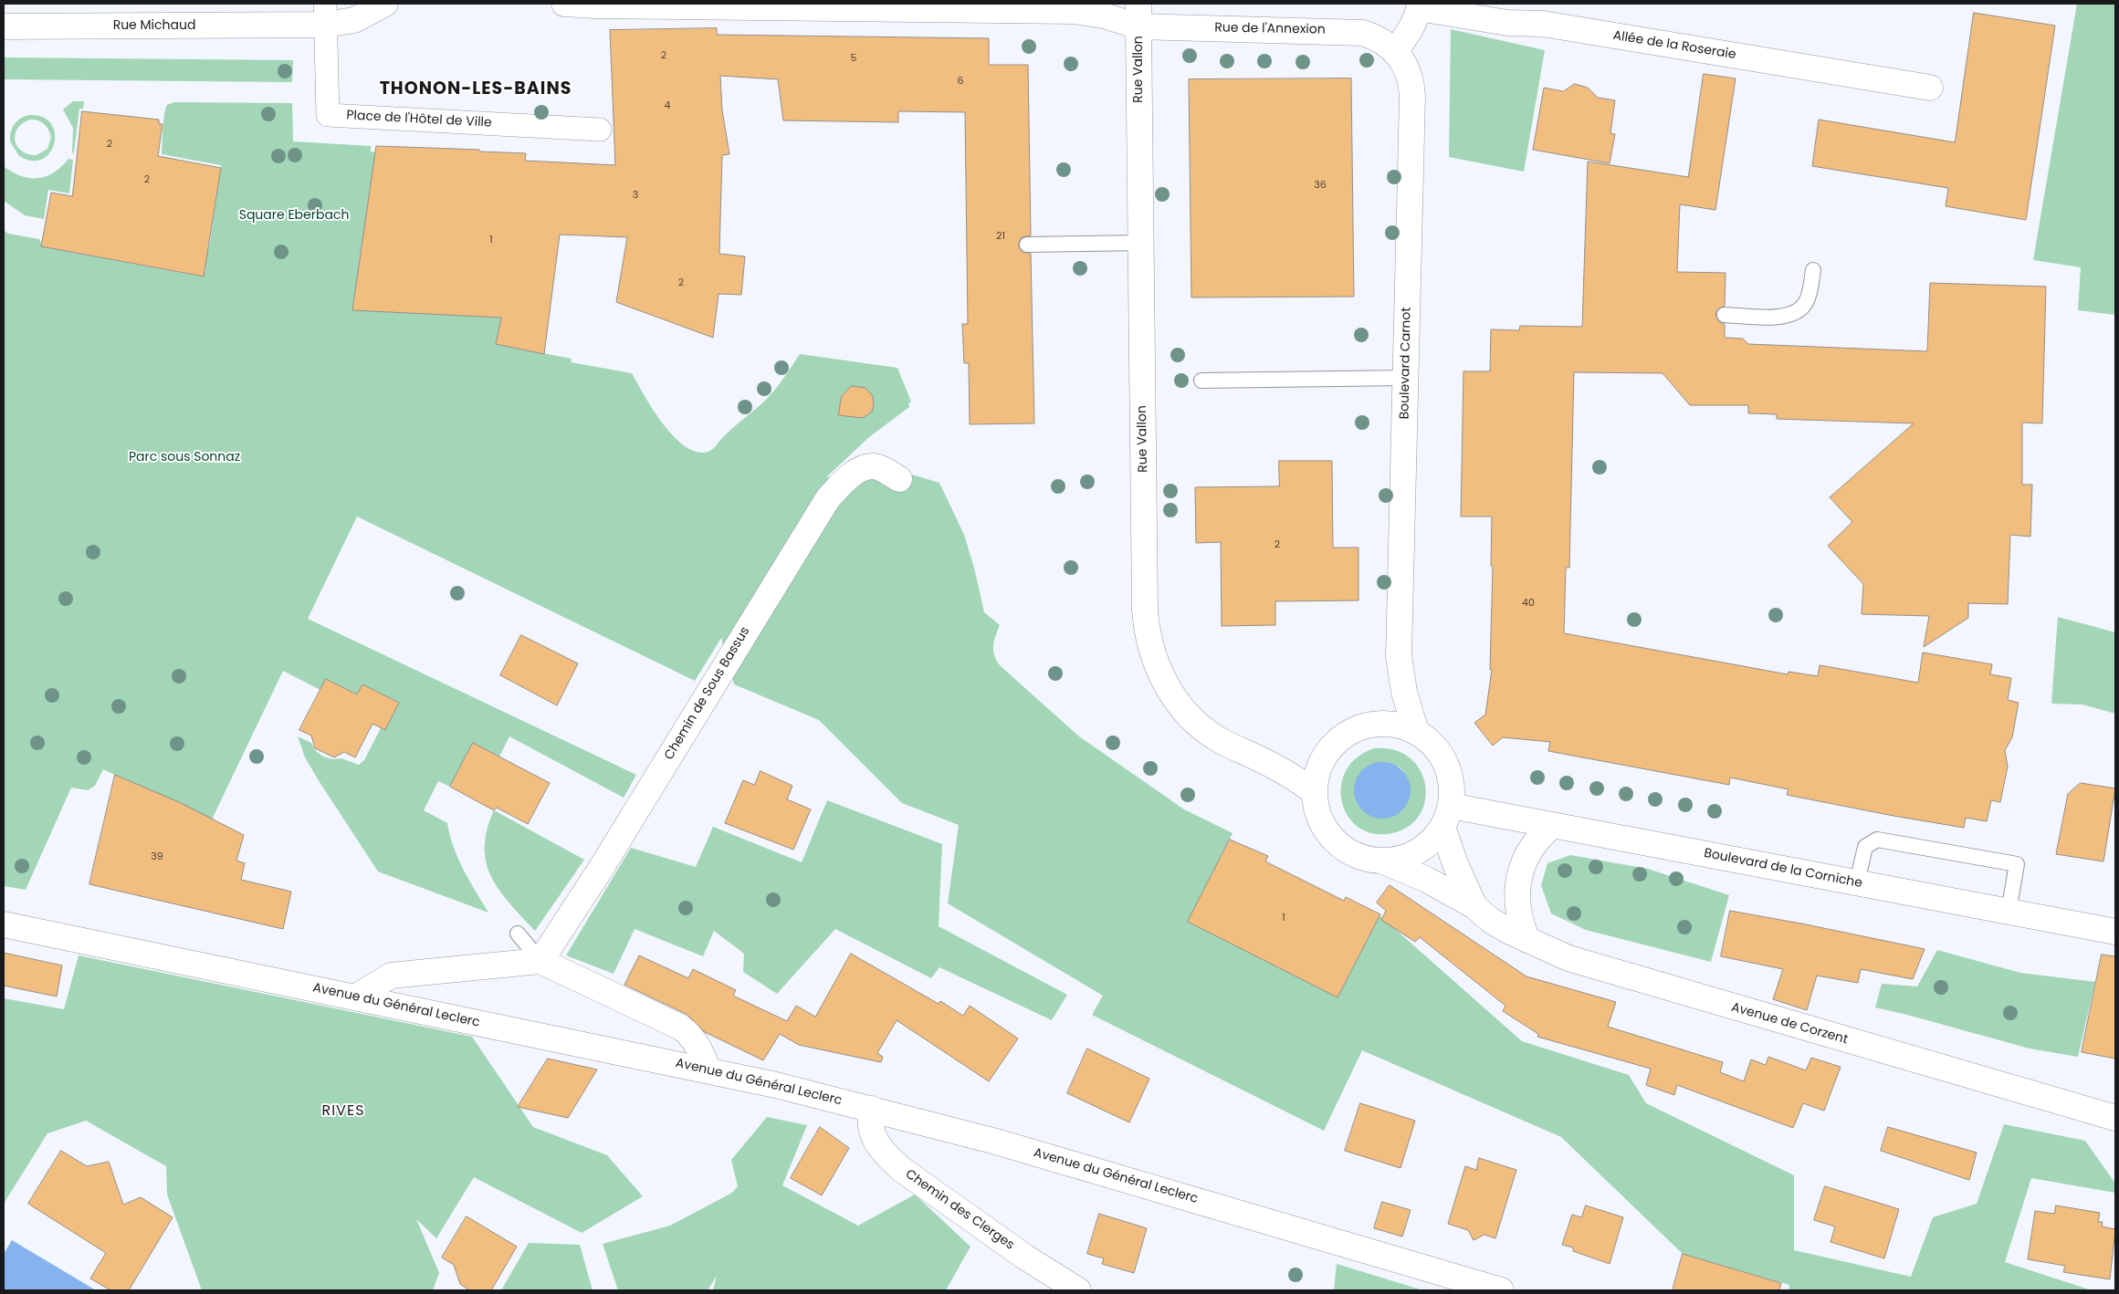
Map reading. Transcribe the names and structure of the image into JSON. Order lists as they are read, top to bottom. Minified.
{"streets":{"street":["Rue Michaud","Rue de l'Annexion","Allée de la Roseraie","Rue Vallon","Place de l'Hôtel de Ville","Boulevard Carnot","Chemin de Sous Bassus","Boulevard de la Corniche","Avenue du Général Leclerc","Avenue de Corzent","Chemin des Clerges"]},"crossings":[["Rue Michaud","Place de l'Hôtel de Ville"],["Rue de l'Annexion","Rue Vallon"],["Rue de l'Annexion","Boulevard Carnot"],["Rue Vallon","Boulevard Carnot"],["Rue Vallon","Boulevard de la Corniche"],["Rue Vallon","Avenue de Corzent"],["Boulevard Carnot","Boulevard de la Corniche"],["Boulevard Carnot","Avenue de Corzent"],["Boulevard de la Corniche","Avenue de Corzent"],["Avenue du Général Leclerc","Chemin des Clerges"]],"districts":["THONON-LES-BAINS","RIVES"],"parks":["Square Eberbach","Parc sous Sonnaz"],"house_numbers":["2","5","6","4","2","2","36","3","21","1","2","2","40","39","1"]}
